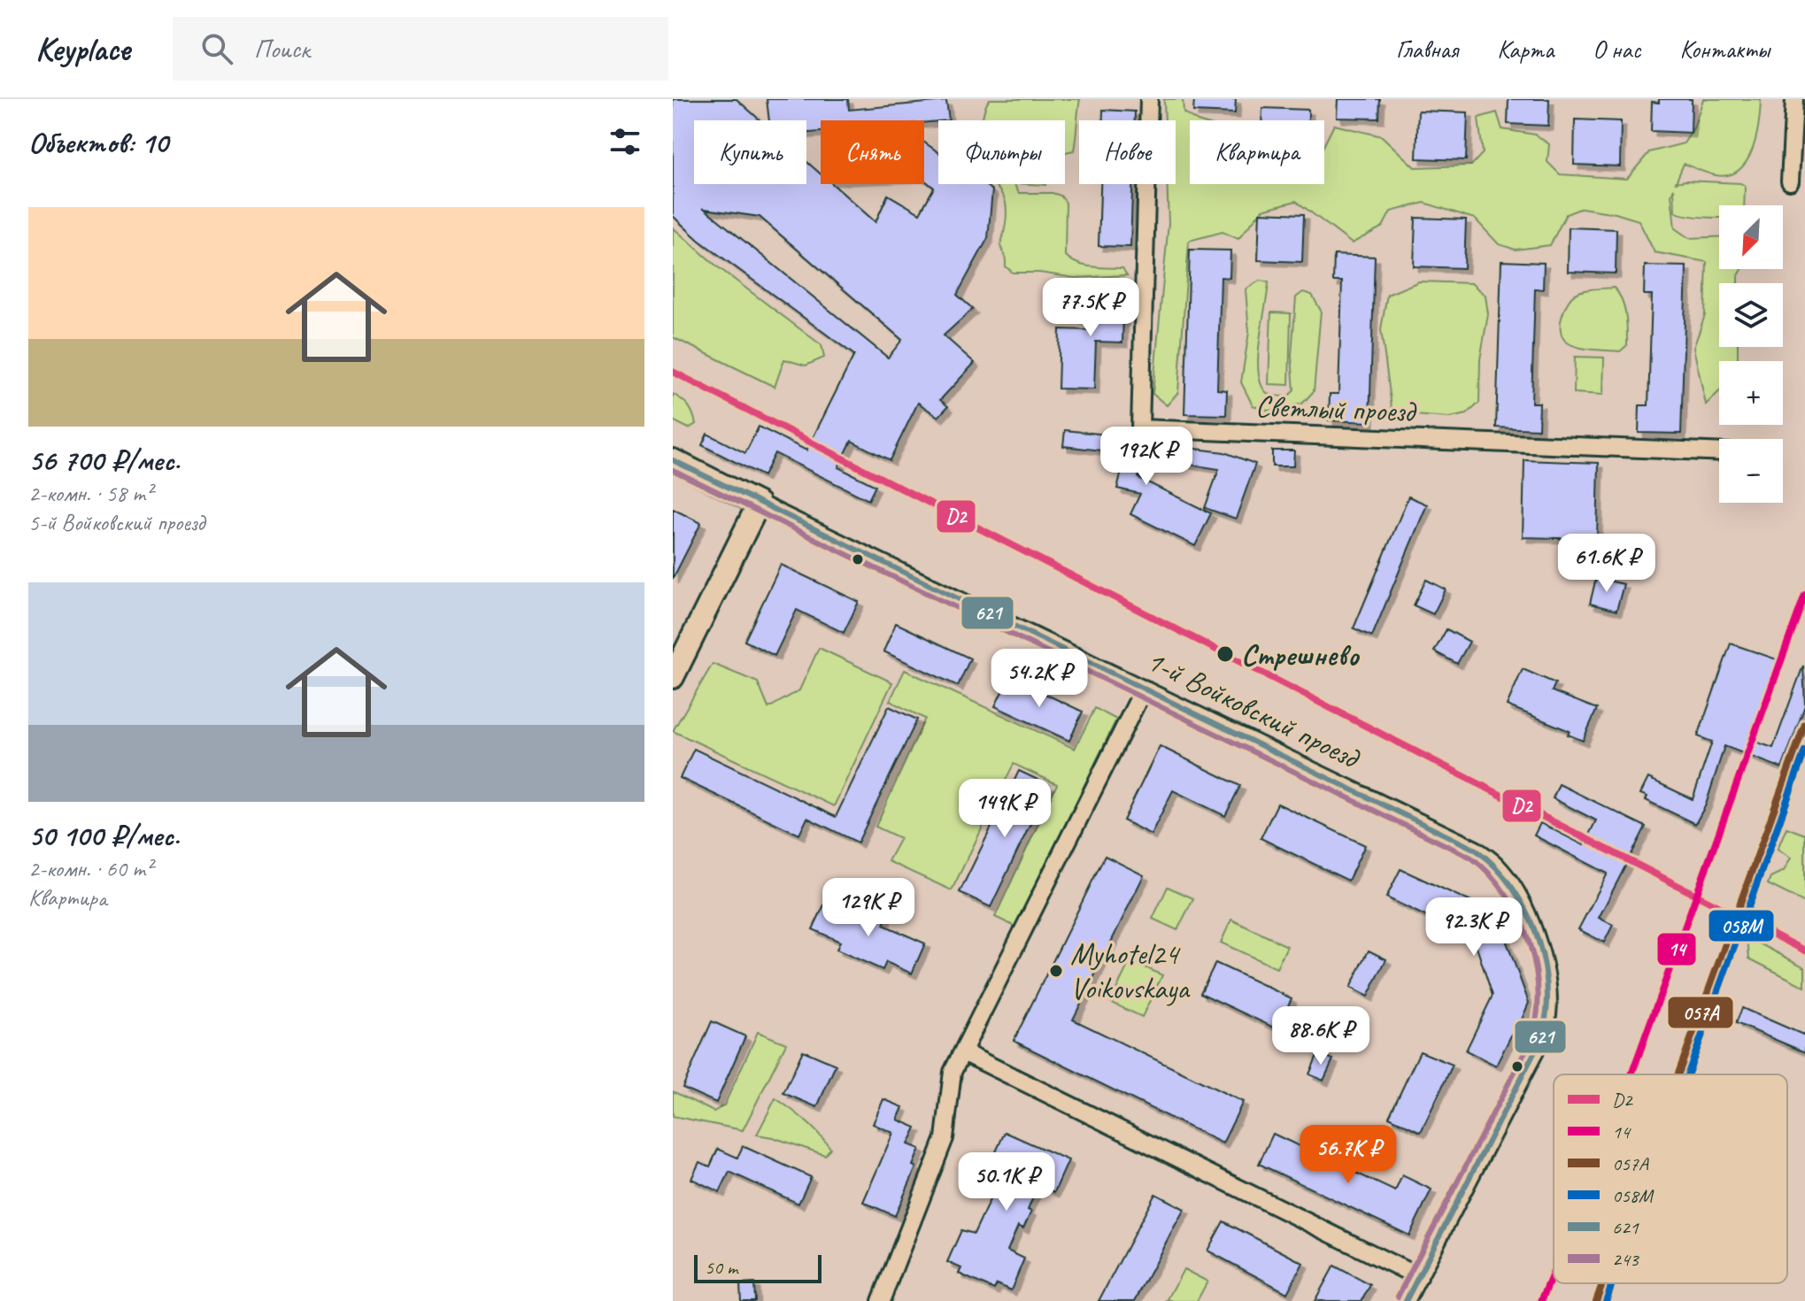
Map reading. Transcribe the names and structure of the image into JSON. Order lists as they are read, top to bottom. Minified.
{"streets":{"street":["Светлый проезд","1-й Войковский проезд"]},"places":["Стрешнево","Myhotel24 Voikovskaya"],"lines":["transit line D2","transit line 621","transit line 243","transit line 14","transit line 057А","transit line 058М"],"legend":["D2","14","057А","058М","621","243"],"scale_bar":"50 m","north":"bottom left","page":{"header":"Keyplace","search":"Поиск","nav":["Главная","Карта","О нас","Контакты"],"heading":"Объектов: 10","chip":["Купить","Снять","Фильтры","Новое","Квартира"],"list":[{"name":"56 700 ₽/мес.","note":"2-комн. · 58 m² · 5-й Войковский проезд"},{"name":"50 100 ₽/мес.","note":"2-комн. · 60 m² · Квартира"}],"map_buttons":["+","−"],"price":["77.5K ₽","192K ₽","61.6K ₽","54.2K ₽","149K ₽","129K ₽","92.3K ₽","88.6K ₽","56.7K ₽","50.1K ₽"],"scale":"50 m"}}
